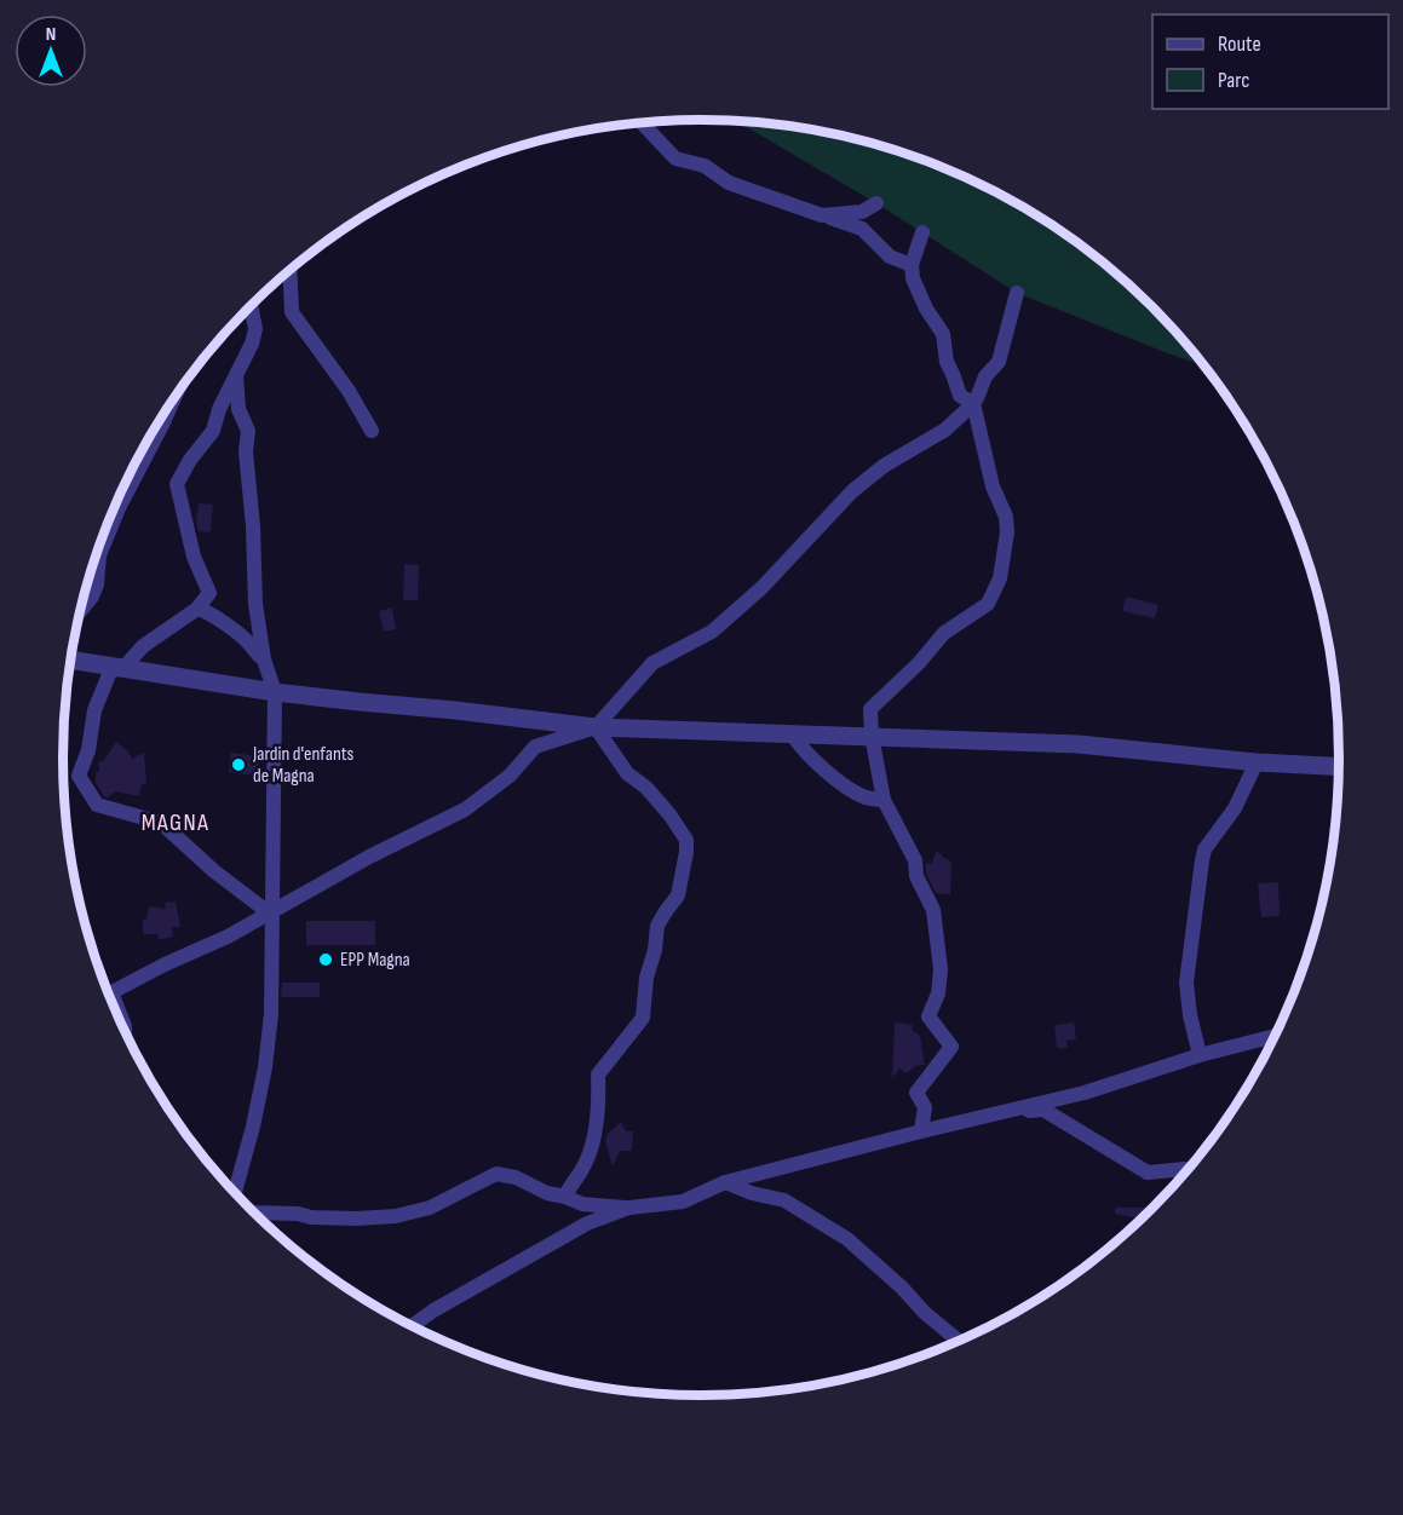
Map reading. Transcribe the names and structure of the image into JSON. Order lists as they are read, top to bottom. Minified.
{"districts":["MAGNA"],"places":["Jardin d'enfants de Magna","EPP Magna"],"legend":["Route","Parc"],"north":"top"}
